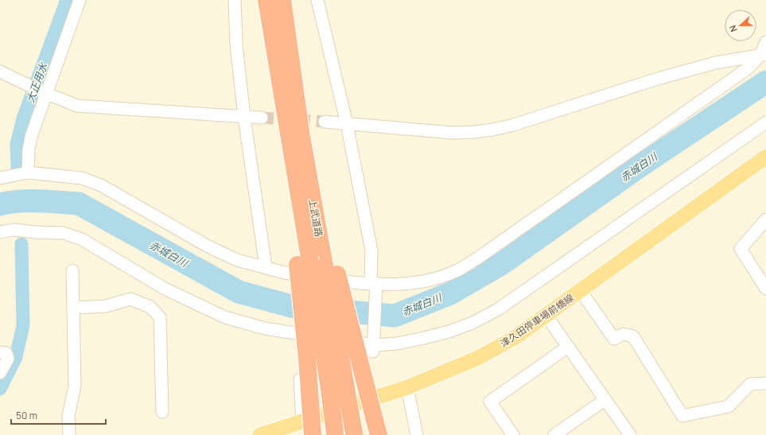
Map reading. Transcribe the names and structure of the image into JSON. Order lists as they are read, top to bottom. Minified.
{"streets":{"highway":["上武道路"],"main road":["津久田停車場前橋線"]},"water":["大正用水","赤城白川"],"scale_bar":"50 m","north":"left"}
